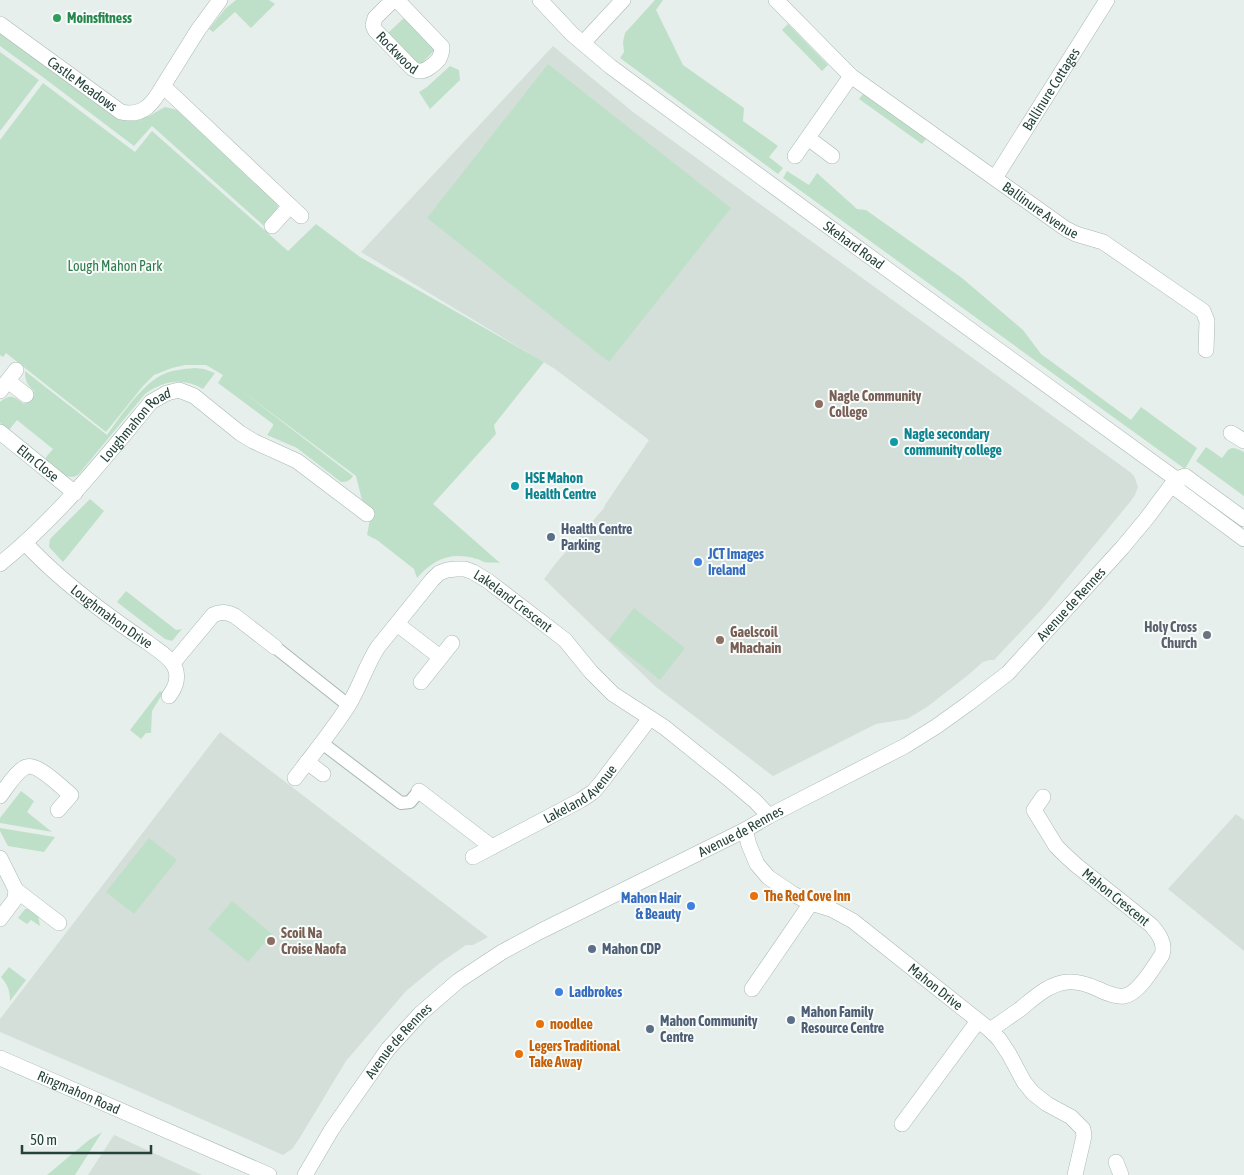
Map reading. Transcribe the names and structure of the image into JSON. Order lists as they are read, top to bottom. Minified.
{"streets":{"street":["Rockwood","Castle Meadows","Ballinure Cottages","Ballinure Avenue","Skehard Road","Loughmahon Road","Elm Close","Lakeland Crescent","Avenue de Rennes","Loughmahon Drive","Lakeland Avenue","Mahon Crescent","Mahon Drive","Ringmahon Road"]},"crossings":[["Ballinure Cottages","Ballinure Avenue"],["Skehard Road","Avenue de Rennes"],["Loughmahon Road","Elm Close"],["Loughmahon Road","Loughmahon Drive"],["Lakeland Crescent","Avenue de Rennes"],["Lakeland Crescent","Lakeland Avenue"],["Avenue de Rennes","Mahon Drive"],["Mahon Crescent","Mahon Drive"]],"parks":["Lough Mahon Park"],"places":["Moinsfitness","Nagle Community College","Nagle secondary community college","HSE Mahon Health Centre","Health Centre Parking","JCT Images Ireland","Holy Cross Church","Gaelscoil Mhachain","The Red Cove Inn","Mahon Hair & Beauty","Scoil Na Croise Naofa","Mahon CDP","Ladbrokes","Mahon Family Resource Centre","noodlee","Mahon Community Centre","Legers Traditional Take Away"],"scale_bar":"50 m"}
